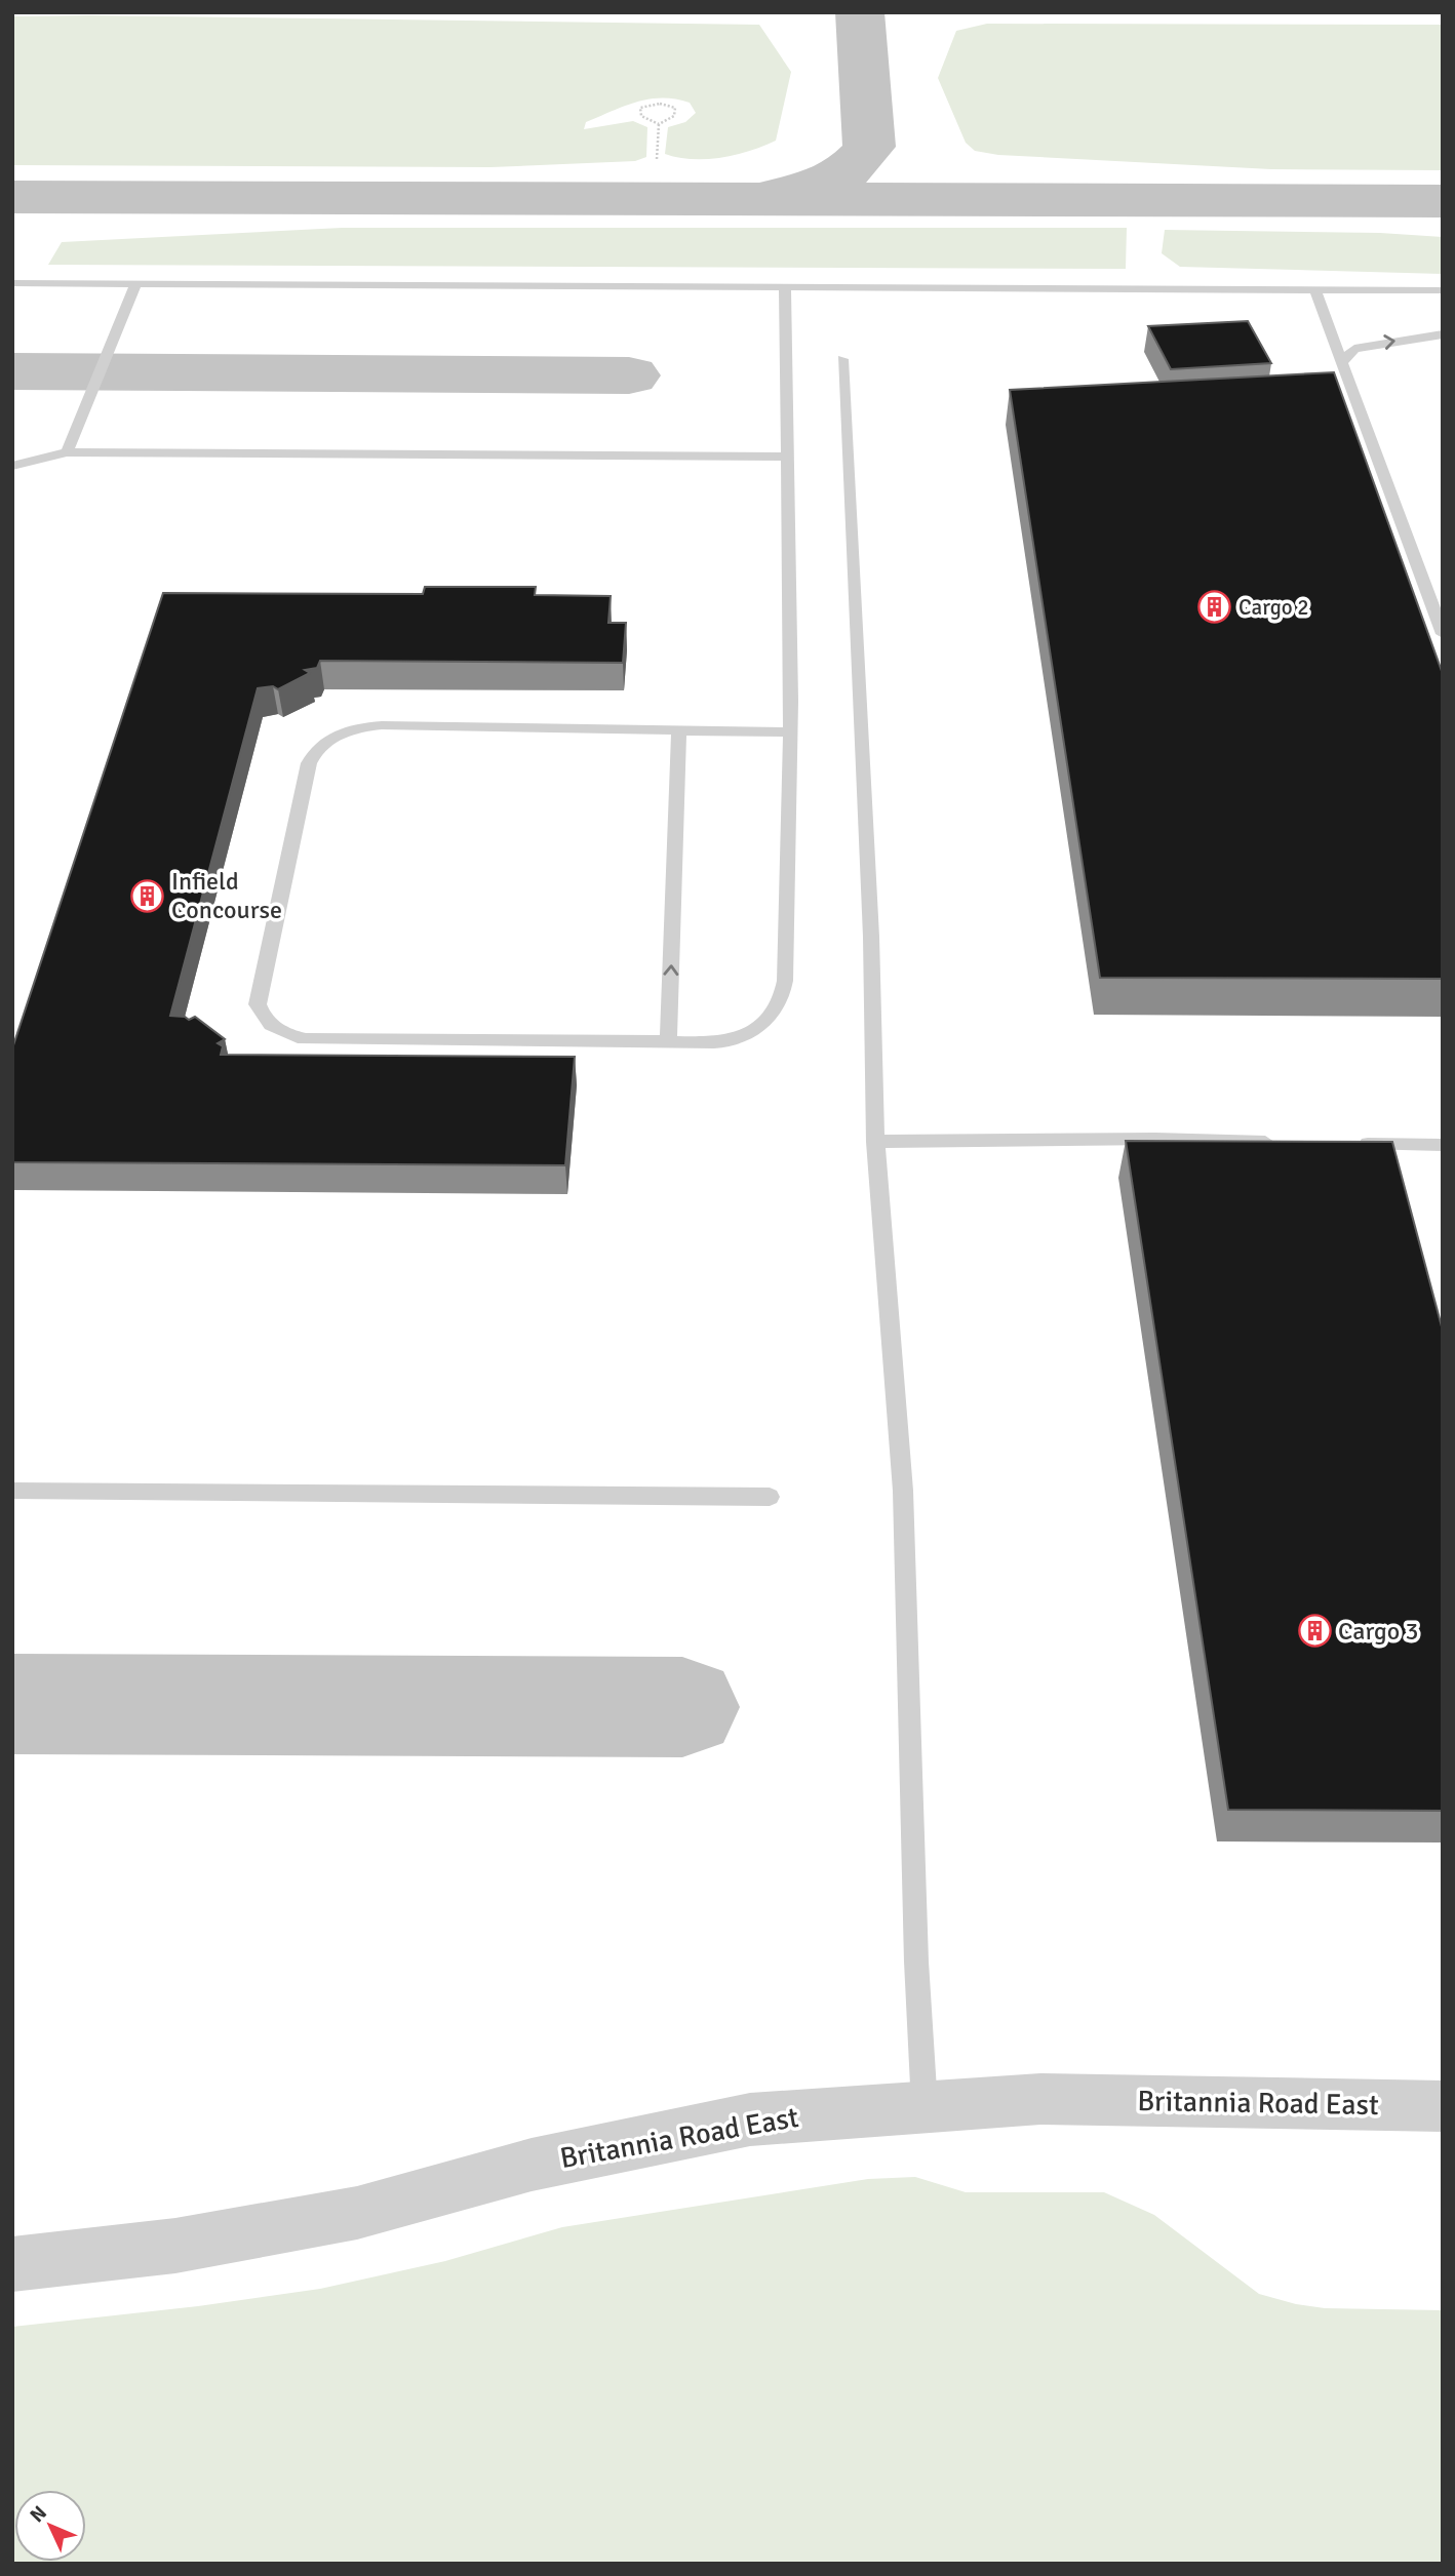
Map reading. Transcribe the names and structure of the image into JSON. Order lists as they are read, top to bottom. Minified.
{"streets":{"street":["Britannia Road East"]},"places":{"building":["Cargo 2","Infield Concourse","Cargo 3"]},"north":"top left"}
